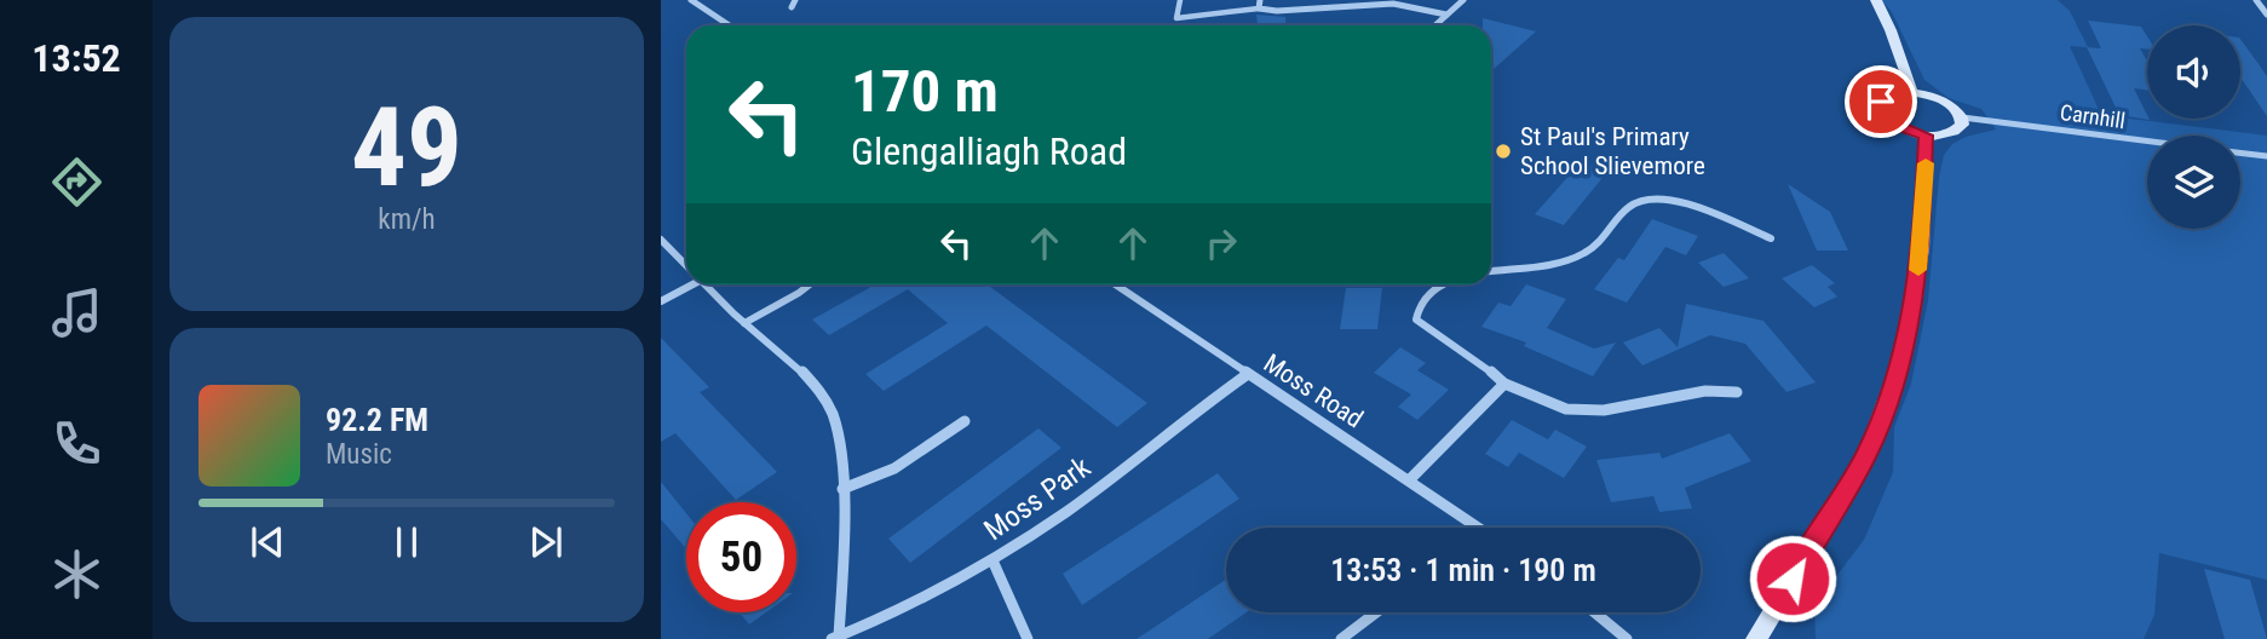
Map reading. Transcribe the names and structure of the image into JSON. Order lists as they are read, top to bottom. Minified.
{"streets":{"street":["Carnhill","Moss Road","Moss Park"]},"crossings":[["Moss Road","Moss Park"]],"places":["St Paul's Primary School Slievemore"],"page":{"tabs":"13:52","tile":["49","km/h"],"turn":["170 m","Glengalliagh Road"],"song":["92.2 FM","Music"],"limit":"50","trip":"13:53 · 1 min · 190 m"}}
